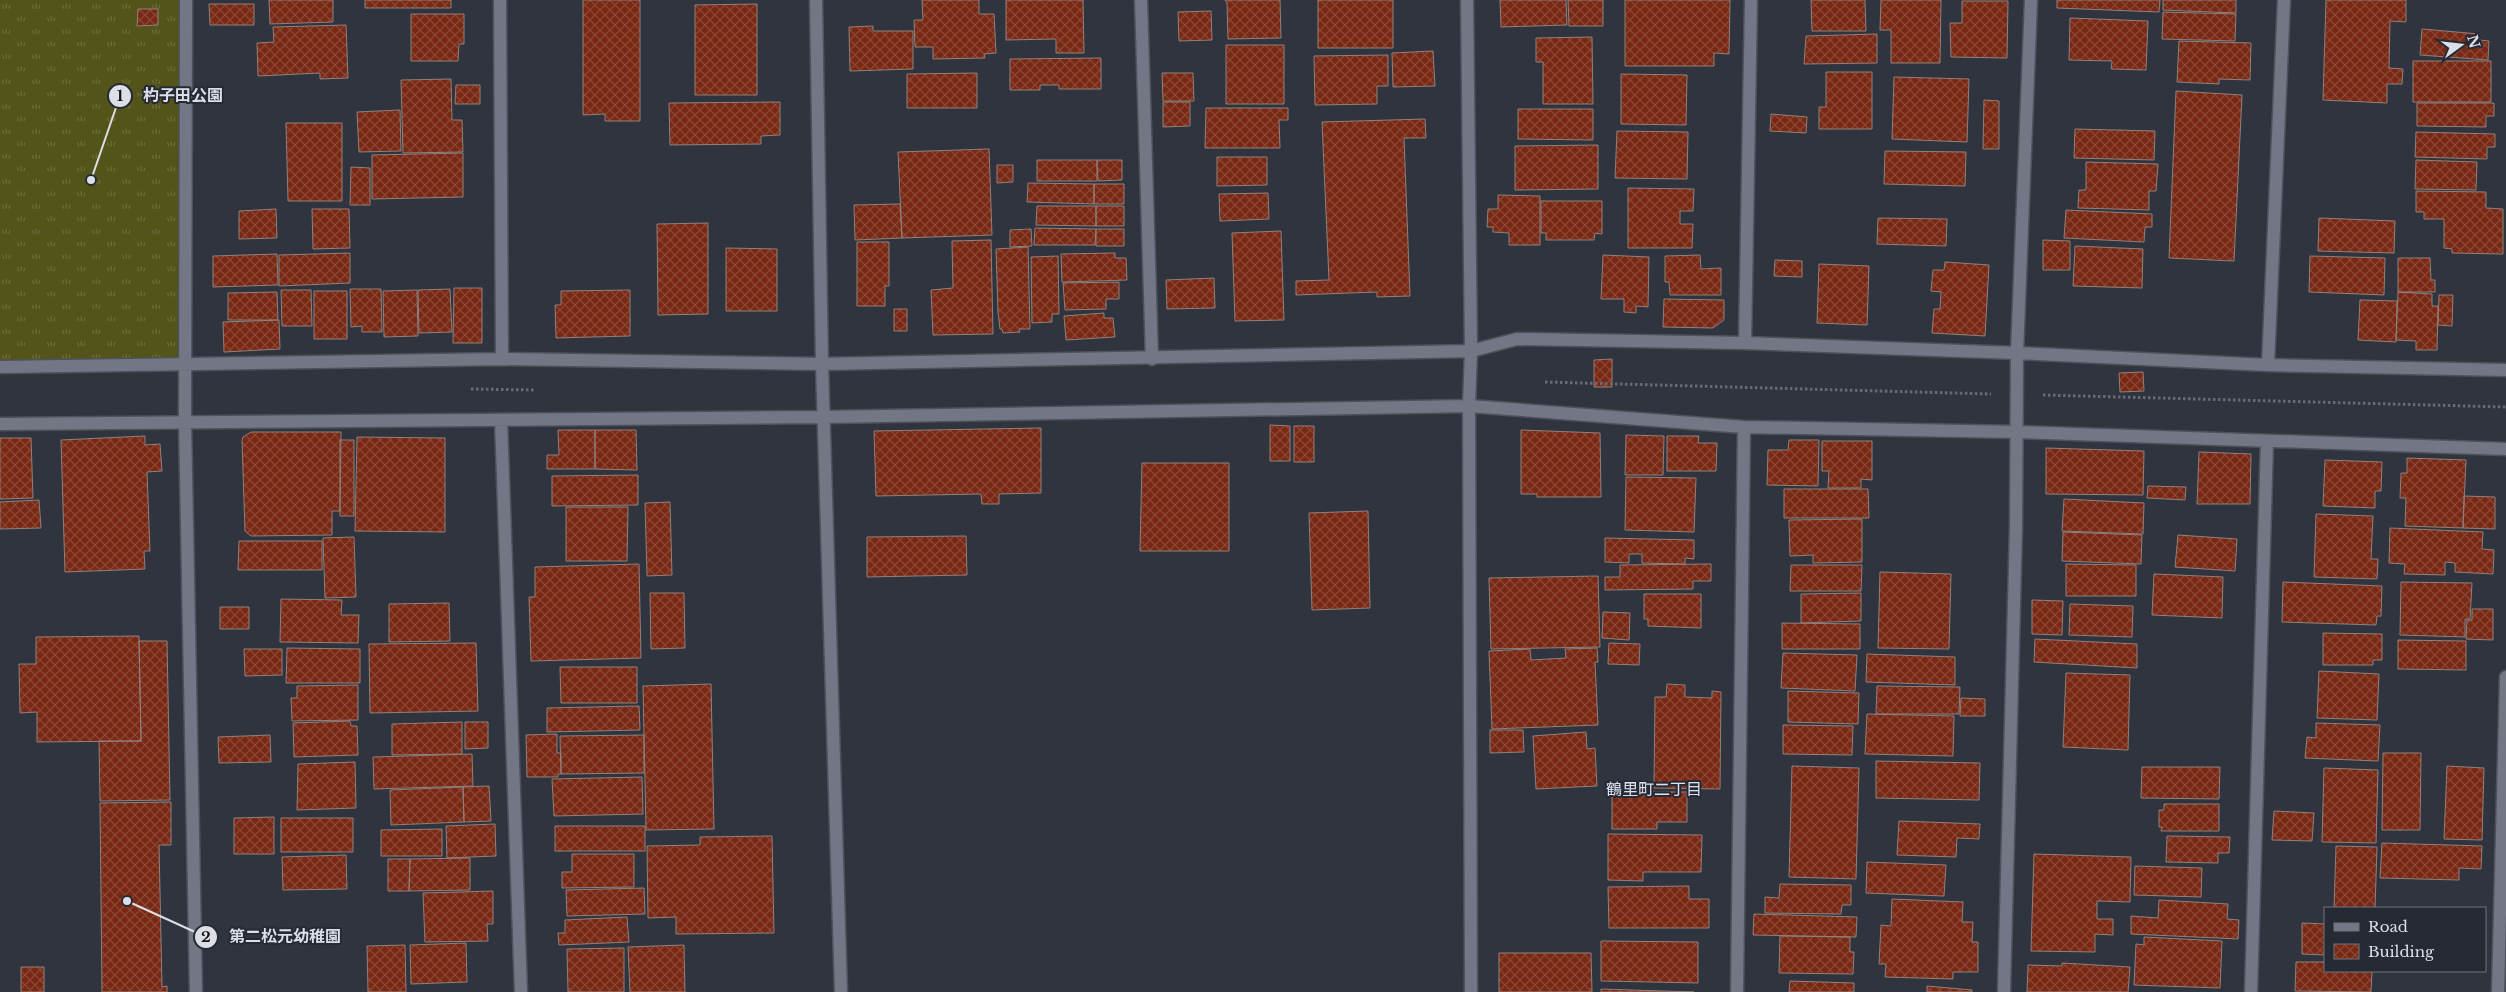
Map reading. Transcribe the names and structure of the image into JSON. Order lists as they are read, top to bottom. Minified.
{"districts":["鶴里町二丁目"],"places":["杓子田公園","第二松元幼稚園"],"legend":["Road","Building"],"north":"right"}
